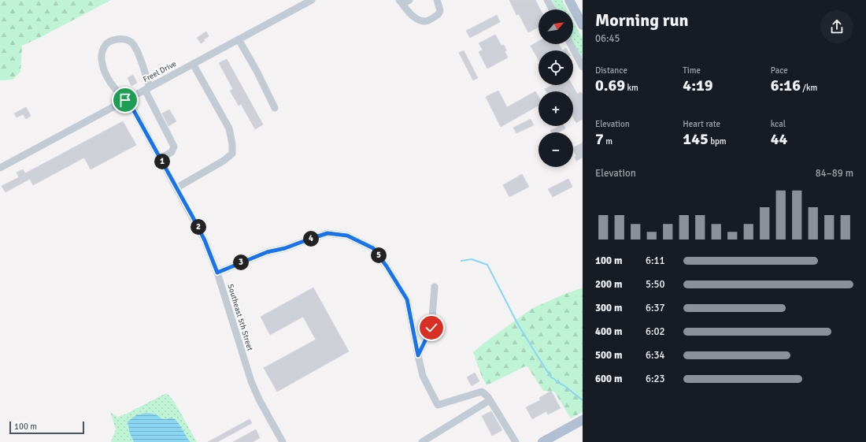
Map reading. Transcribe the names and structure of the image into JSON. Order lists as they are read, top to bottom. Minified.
{"streets":{"street":["Freel Drive","Southeast 5th Street"]},"crossings":[["Freel Drive","Southeast 5th Street"]],"scale_bar":"100 m","north":"top right","page":{"heading":["Morning run","06:45"],"map_buttons":["+","−"],"stats":[["Distance","0.69 km"],["Time","4:19"],["Pace","6:16 /km"],["Elevation","7 m"],["Heart rate","145 bpm"],["kcal","44"]],"pins":["1","2","4","5","3"],"chart":["Elevation","84–89 m"],"list":[{"name":"100 m","note":"6:11"},{"name":"200 m","note":"5:50"},{"name":"300 m","note":"6:37"},{"name":"400 m","note":"6:02"},{"name":"500 m","note":"6:34"},{"name":"600 m","note":"6:23"}],"scale":"100 m"}}
